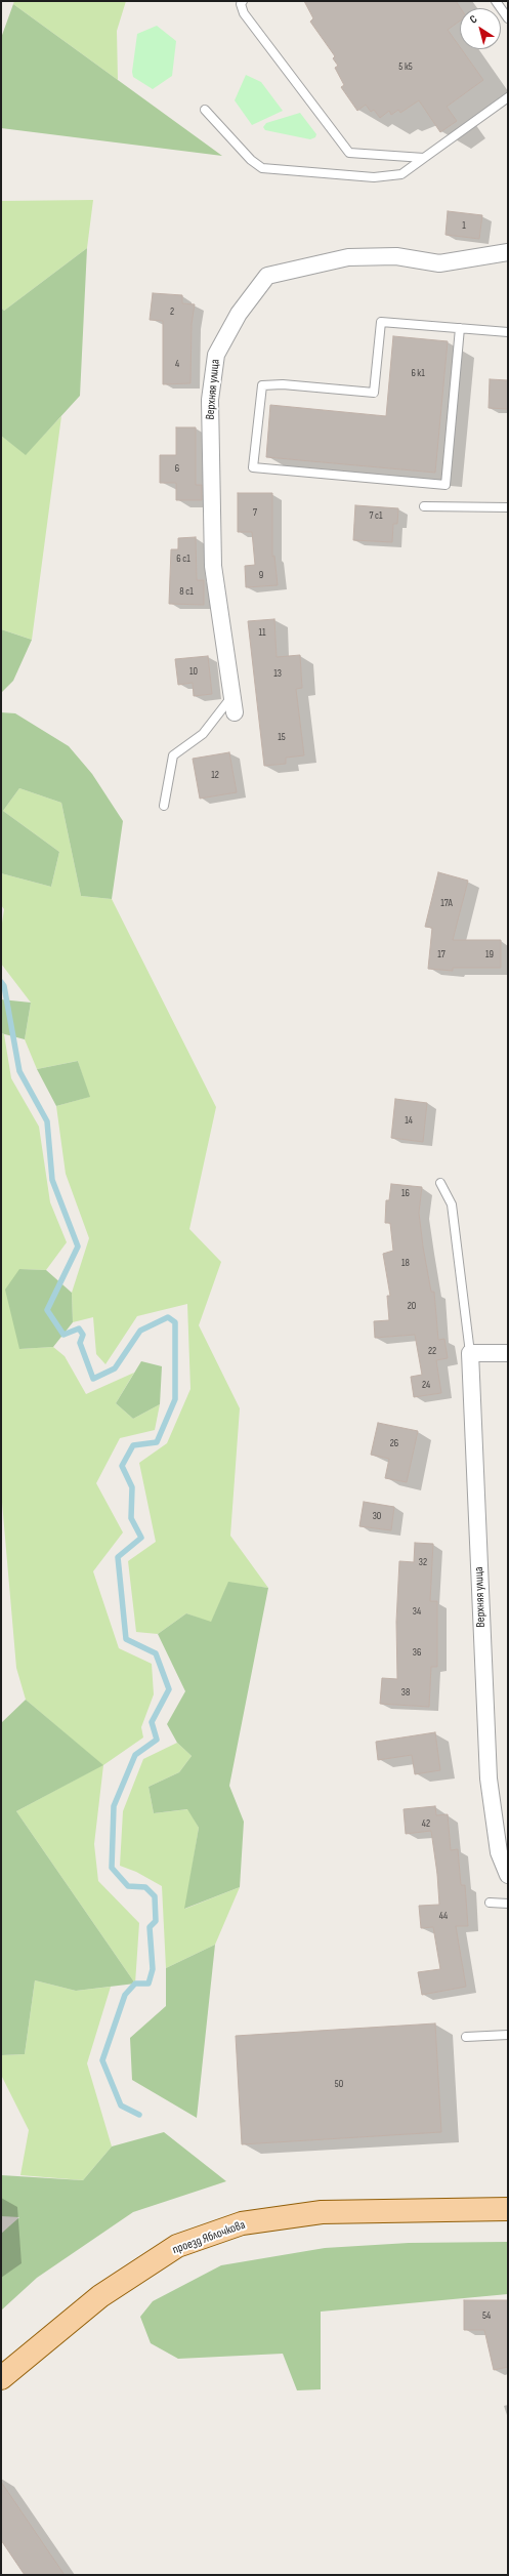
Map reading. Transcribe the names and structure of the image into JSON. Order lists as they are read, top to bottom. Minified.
{"streets":{"main road":["проезд Яблочкова"],"street":["Верхняя улица"]},"house_numbers":["5 к5","1","2","4","6 к1","6","7","7 с1","6 с1","9","8 с1","11","10","13","15","12","17А","17","19","14","16","18","20","22","24","26","30","32","34","36","38","42","44","50","54"],"north":"top left"}
